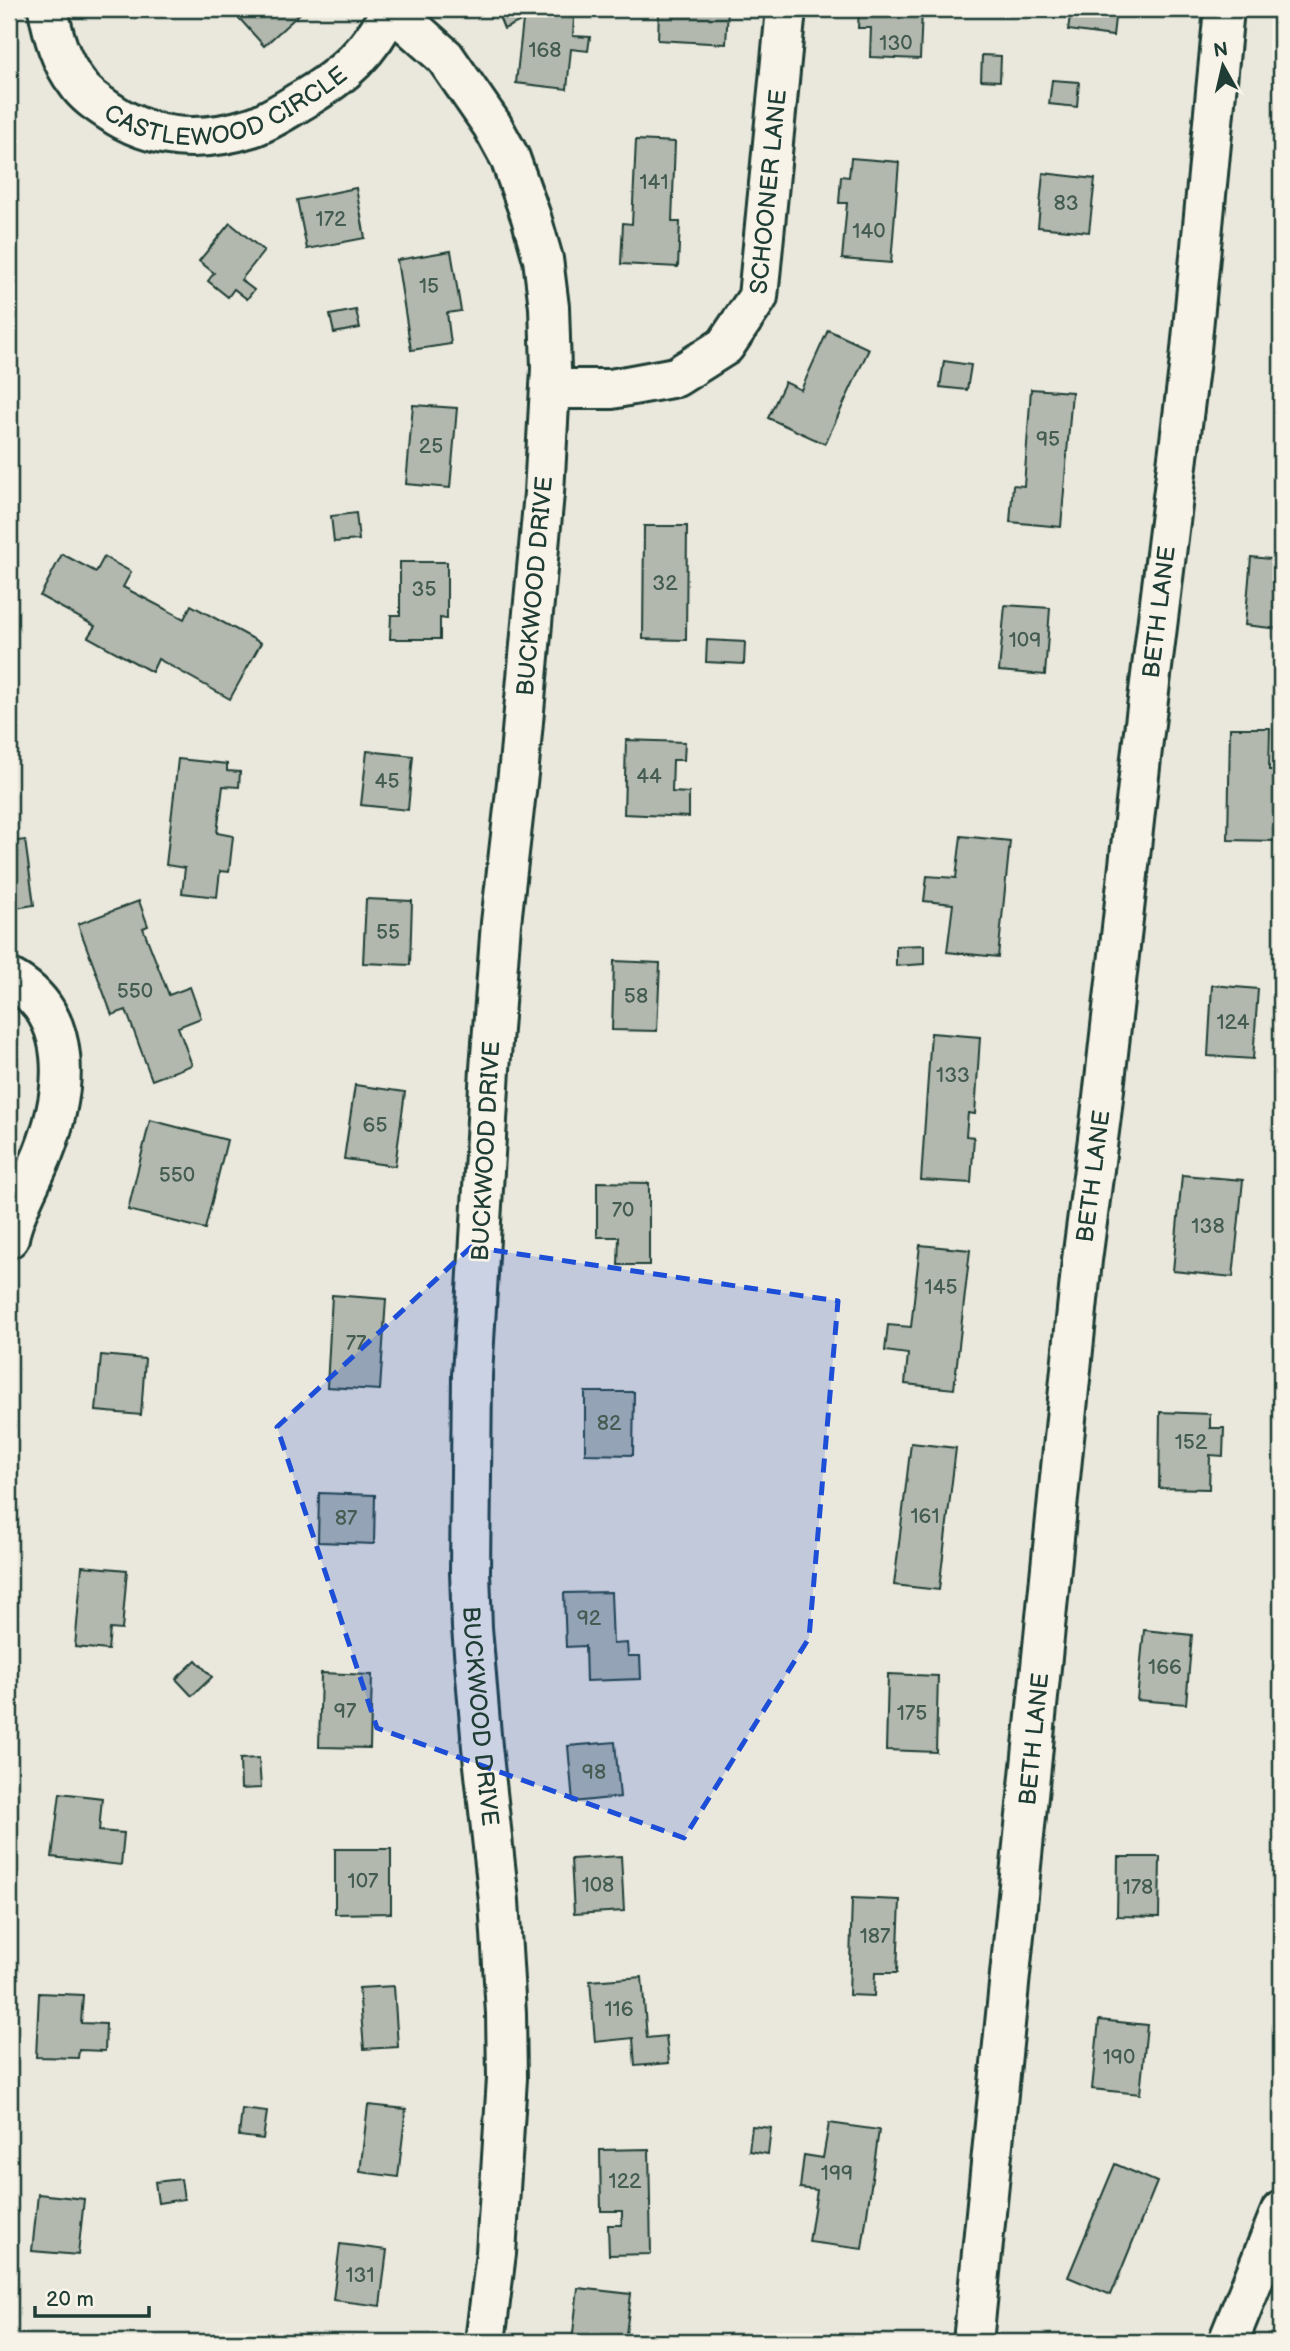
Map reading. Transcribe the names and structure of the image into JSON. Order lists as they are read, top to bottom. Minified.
{"streets":{"street":["CASTLEWOOD CIRCLE","SCHOONER LANE","BUCKWOOD DRIVE","BETH LANE"]},"crossings":[["CASTLEWOOD CIRCLE","BUCKWOOD DRIVE"],["SCHOONER LANE","BUCKWOOD DRIVE"]],"house_numbers":["130","168","141","83","172","140","15","95","25","32","35","109","44","45","55","550","58","124","133","65","550","70","138","145","77","82","152","161","87","92","166","97","175","98","107","108","178","187","116","190","199","122","131"],"scale_bar":"20 m","north":"top"}
